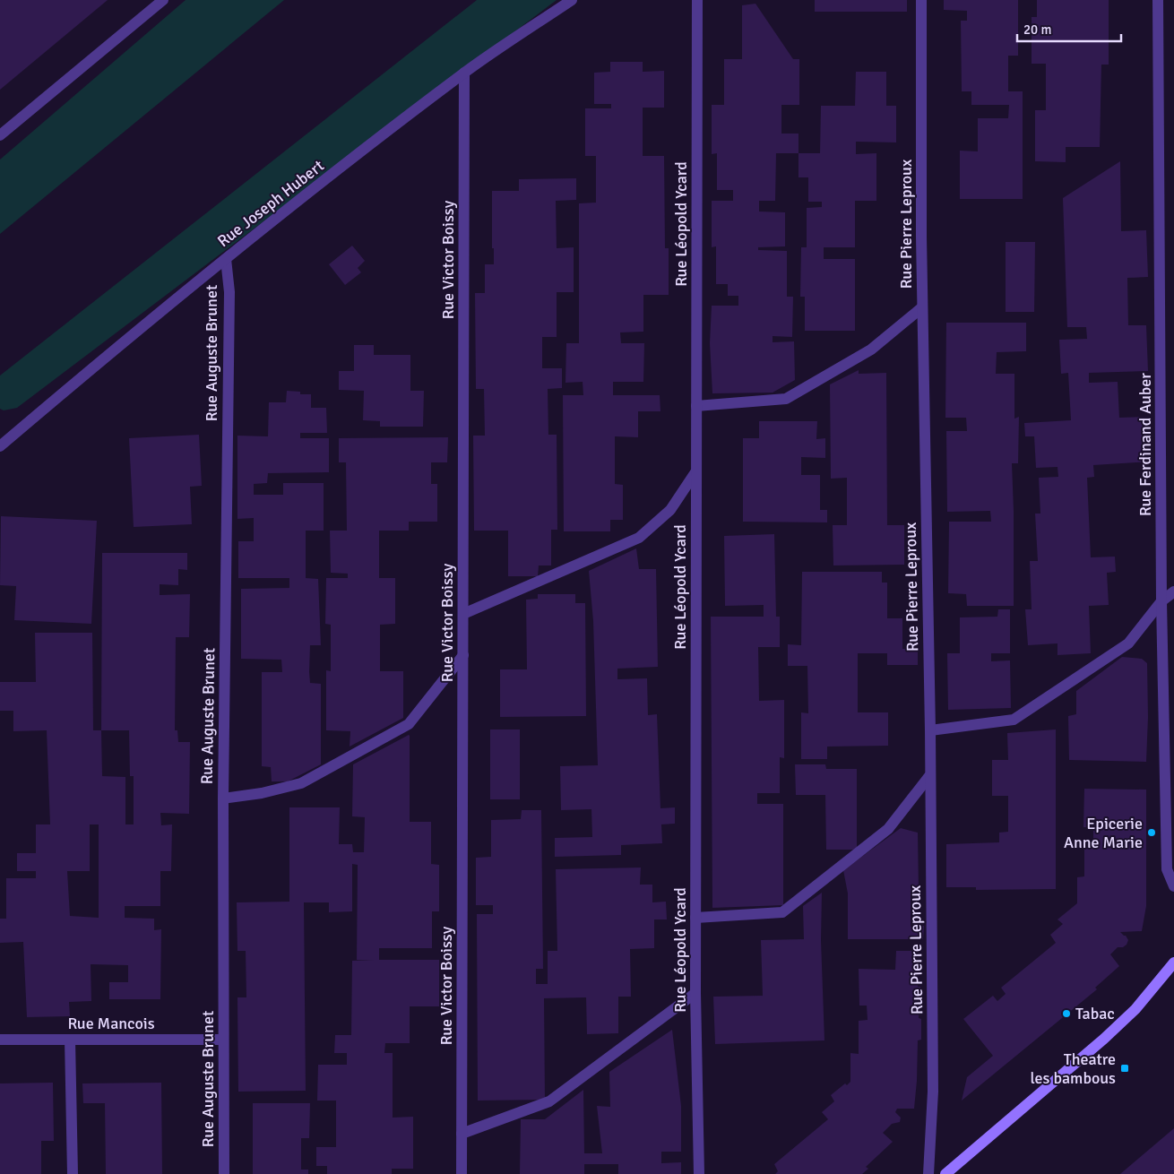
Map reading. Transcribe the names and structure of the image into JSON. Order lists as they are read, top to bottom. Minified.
{"streets":{"street":["Rue Joseph Hubert","Rue Léopold Ycard","Rue Pierre Leproux","Rue Victor Boissy","Rue Auguste Brunet","Rue Ferdinand Auber","Rue Mancois"]},"crossings":[["Rue Joseph Hubert","Rue Victor Boissy"],["Rue Joseph Hubert","Rue Auguste Brunet"],["Rue Auguste Brunet","Rue Mancois"]],"places":{"other":["Epicerie Anne Marie","Tabac"],"transit":["Theatre les bambous"]},"scale_bar":"20 m"}
